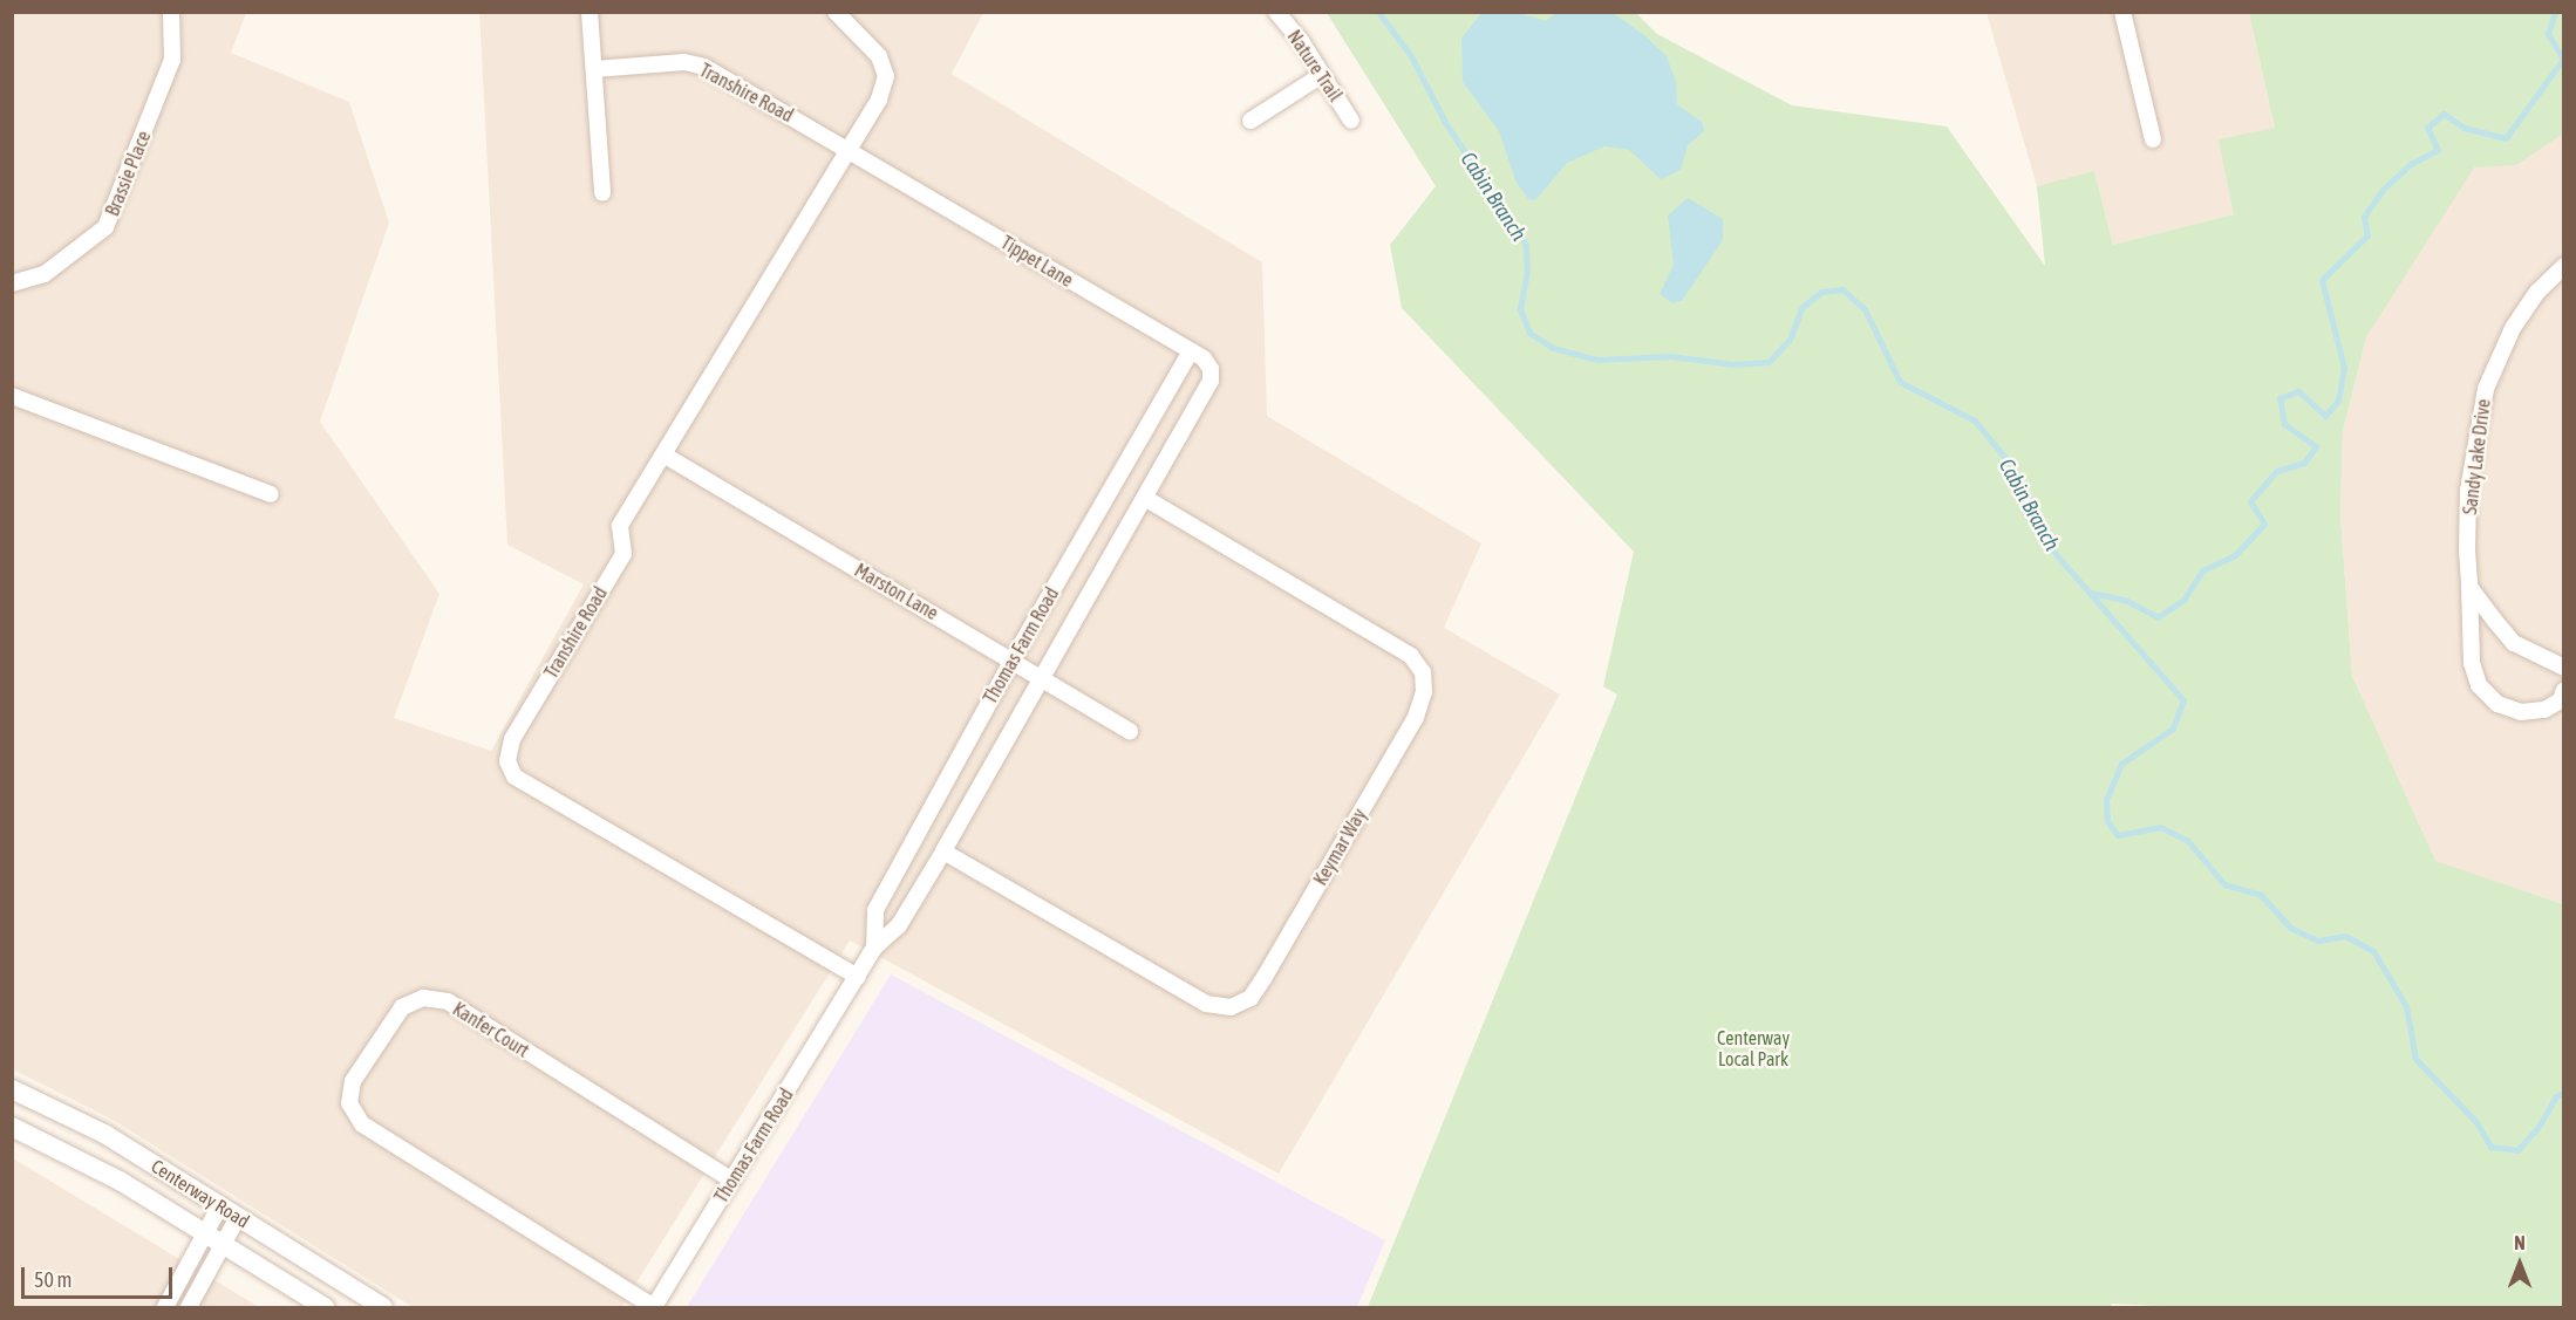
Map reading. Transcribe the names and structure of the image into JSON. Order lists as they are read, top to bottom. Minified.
{"streets":{"street":["Nature Trail","Transhire Road","Brassie Place","Tippet Lane","Sandy Lake Drive","Marston Lane","Thomas Farm Road","Keymar Way","Kanfer Court","Centerway Road"]},"crossings":[["Transhire Road","Tippet Lane"],["Transhire Road","Marston Lane"],["Transhire Road","Thomas Farm Road"],["Tippet Lane","Thomas Farm Road"],["Marston Lane","Thomas Farm Road"],["Thomas Farm Road","Keymar Way"],["Thomas Farm Road","Kanfer Court"]],"water":["Cabin Branch"],"parks":["Centerway Local Park"],"scale_bar":"50 m","north":"top"}
